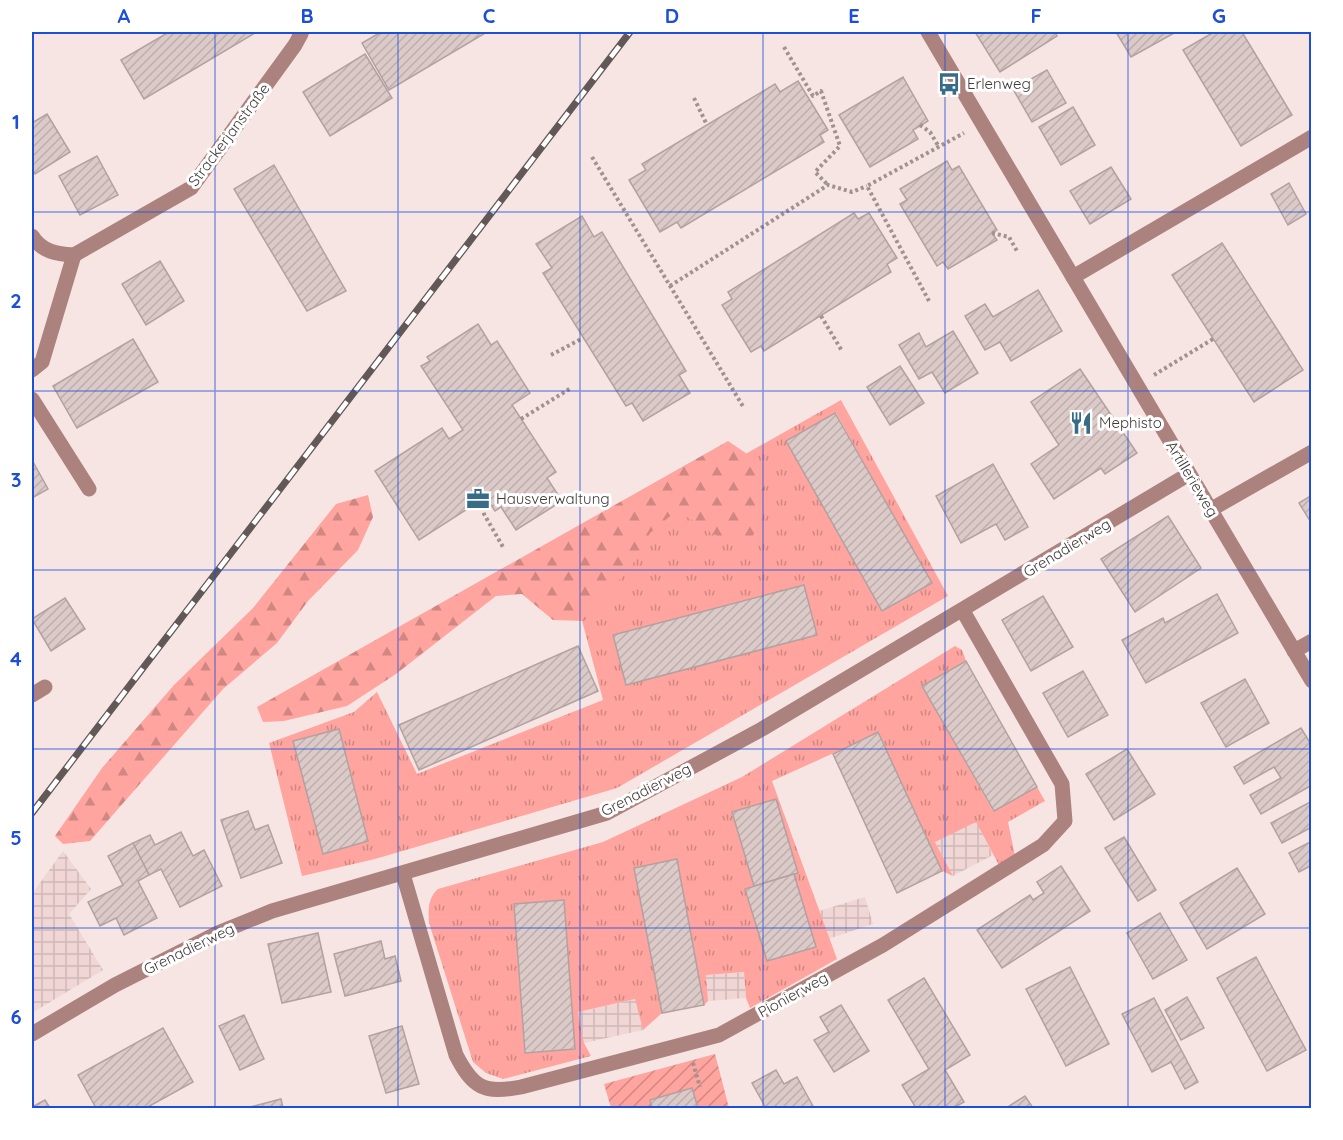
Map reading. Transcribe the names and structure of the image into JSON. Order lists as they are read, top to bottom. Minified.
{"streets":{"street":["Strackerjanstraße","Artillerieweg","Grenadierweg","Pionierweg"]},"crossings":[["Artillerieweg","Grenadierweg"],["Grenadierweg","Pionierweg"]],"places":{"bus stop":["Erlenweg"],"restaurant":["Mephisto"],"office":["Hausverwaltung"]},"grid":{"columns":["A","B","C","D","E","F","G"],"rows":["1","2","3","4","5","6"]}}
